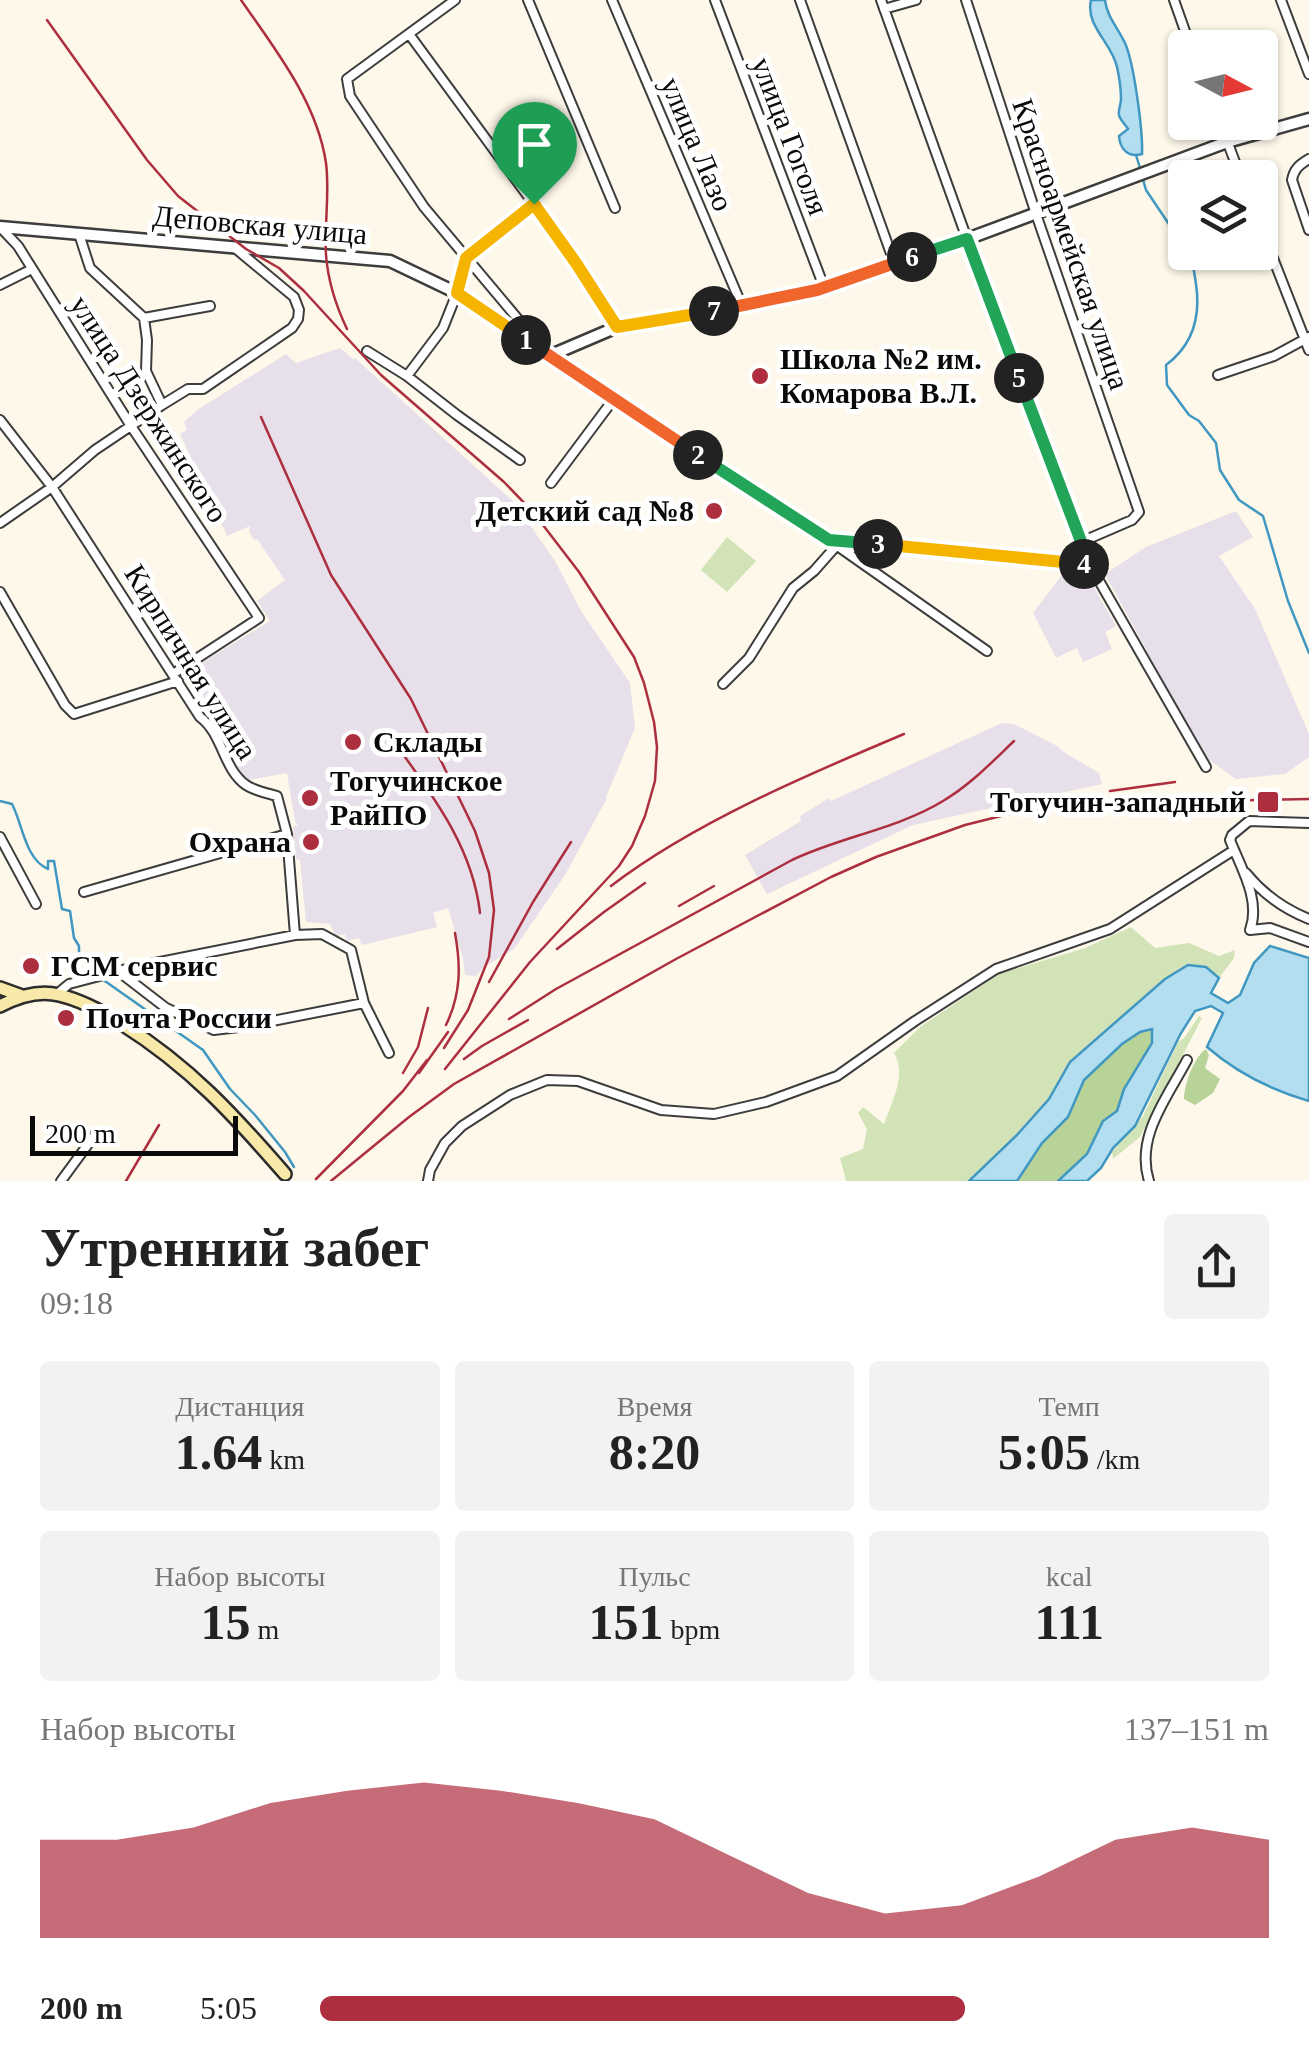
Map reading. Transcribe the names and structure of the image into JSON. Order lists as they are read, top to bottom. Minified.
{"streets":{"street":["улица Гоголя","улица Лазо","Деповская улица","Красноармейская улица","улица Дзержинского","Кирпичная улица"]},"crossings":[["Деповская улица","улица Дзержинского"],["улица Дзержинского","Кирпичная улица"]],"places":{"other":["Школа №2 им. Комарова В.Л.","Детский сад №8","Склады","Тогучинское РайПО","Охрана","ГСМ сервис","Почта России"],"transit":["Тогучин-западный"]},"scale_bar":"200 m","north":"right","page":{"pins":["6","7","1","5","2","3","4"],"scale":"200 m","heading":["Утренний забег","09:18"],"stats":[["Дистанция","1.64 km"],["Время","8:20"],["Темп","5:05 /km"],["Набор высоты","15 m"],["Пульс","151 bpm"],["kcal","111"]],"chart":["Набор высоты","137–151 m"],"list":[{"name":"200 m","note":"5:05"}]}}
